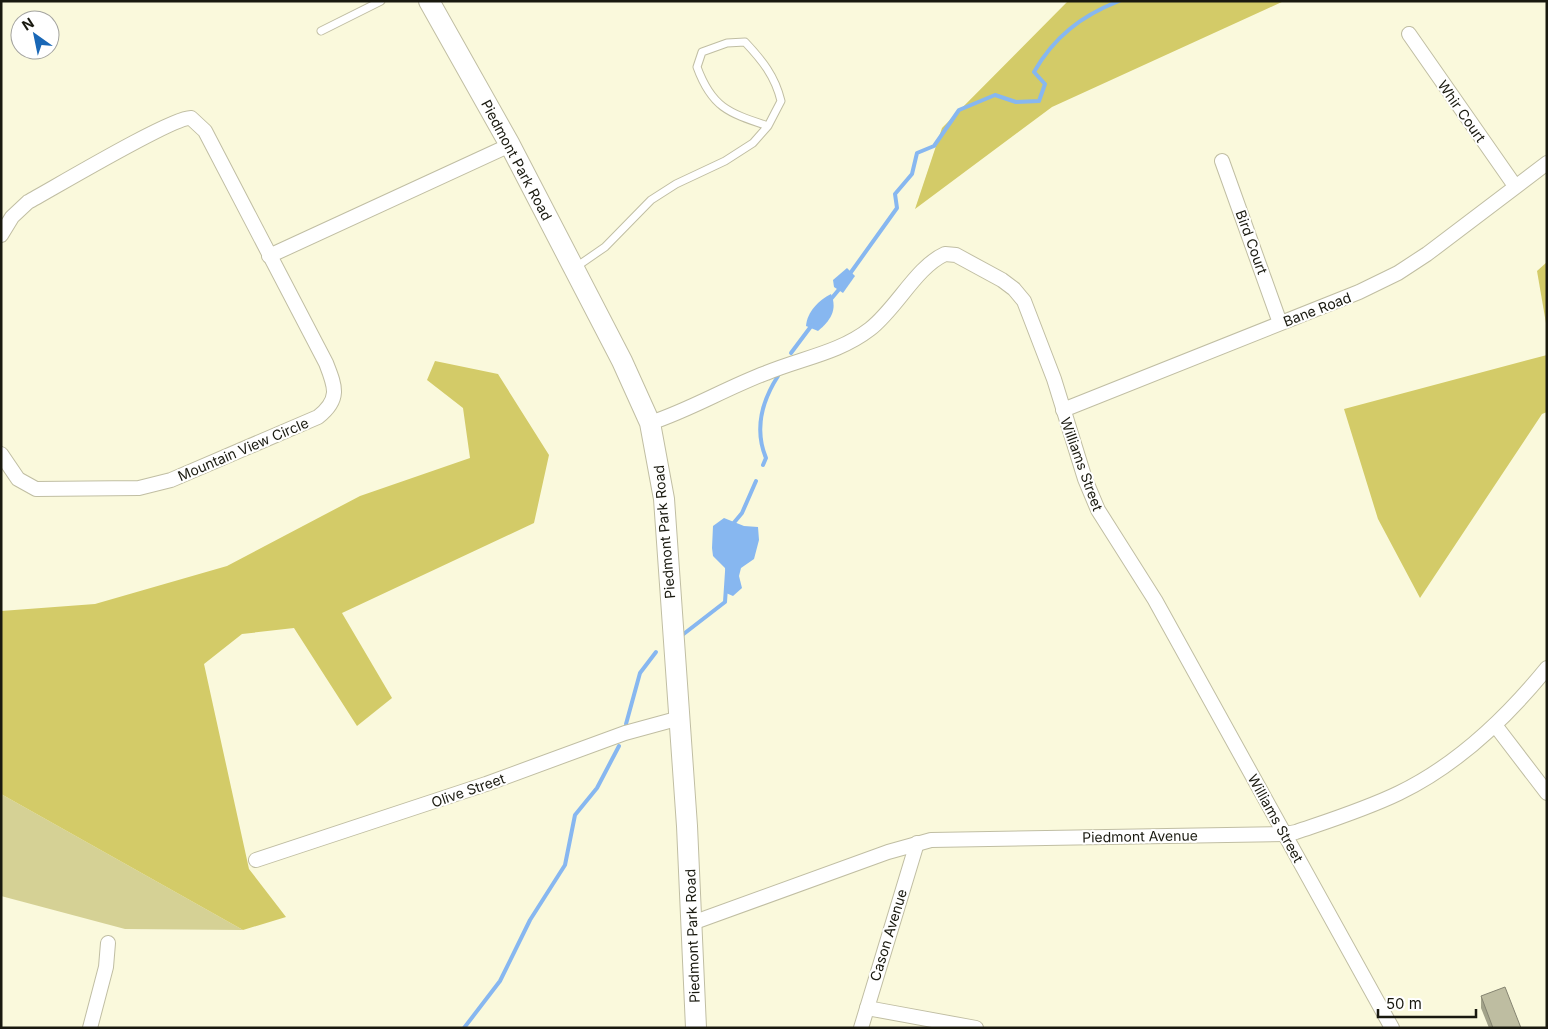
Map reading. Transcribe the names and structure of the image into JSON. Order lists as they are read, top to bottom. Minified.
{"streets":{"street":["Whir Court","Piedmont Park Road","Bird Court","Bane Road","Mountain View Circle","Williams Street","Olive Street","Piedmont Avenue","Cason Avenue"]},"crossings":[["Whir Court","Bane Road"],["Piedmont Park Road","Williams Street"],["Piedmont Park Road","Olive Street"],["Piedmont Park Road","Piedmont Avenue"],["Bird Court","Bane Road"],["Bane Road","Williams Street"],["Williams Street","Piedmont Avenue"],["Piedmont Avenue","Cason Avenue"]],"scale_bar":"50 m","north":"top left"}
